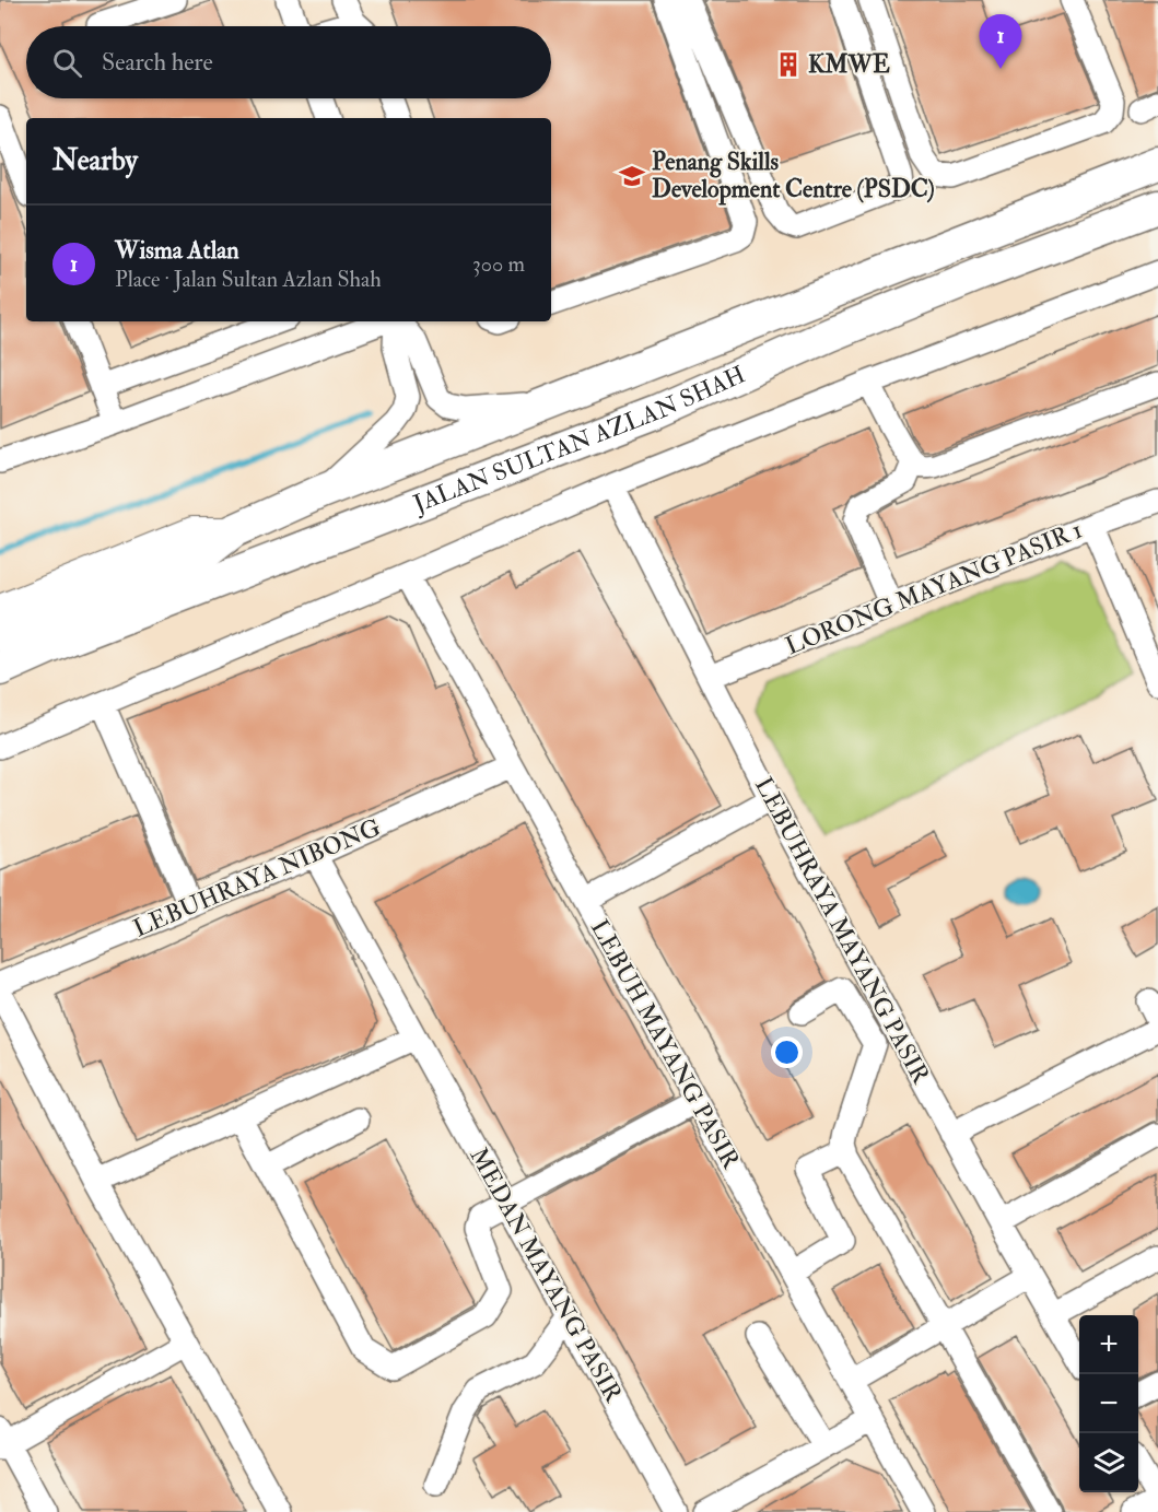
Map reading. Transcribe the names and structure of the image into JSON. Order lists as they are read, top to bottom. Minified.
{"streets":{"highway":["JALAN SULTAN AZLAN SHAH"],"street":["LORONG MAYANG PASIR 1","LEBUHRAYA NIBONG","LEBUHRAYA MAYANG PASIR","LEBUH MAYANG PASIR","MEDAN MAYANG PASIR"]},"crossings":[["LORONG MAYANG PASIR 1","LEBUHRAYA MAYANG PASIR"],["LEBUHRAYA NIBONG","LEBUH MAYANG PASIR"],["LEBUHRAYA NIBONG","MEDAN MAYANG PASIR"]],"places":{"building":["KMWE"],"school or university":["Penang Skills Development Centre (PSDC)"]},"page":{"pins":"1","search":"Search here","heading":"Nearby","list":[{"mark":"1","name":"Wisma Atlan","note":"Place · Jalan Sultan Azlan Shah","value":"300 m"}],"map_buttons":["+","−"]}}
